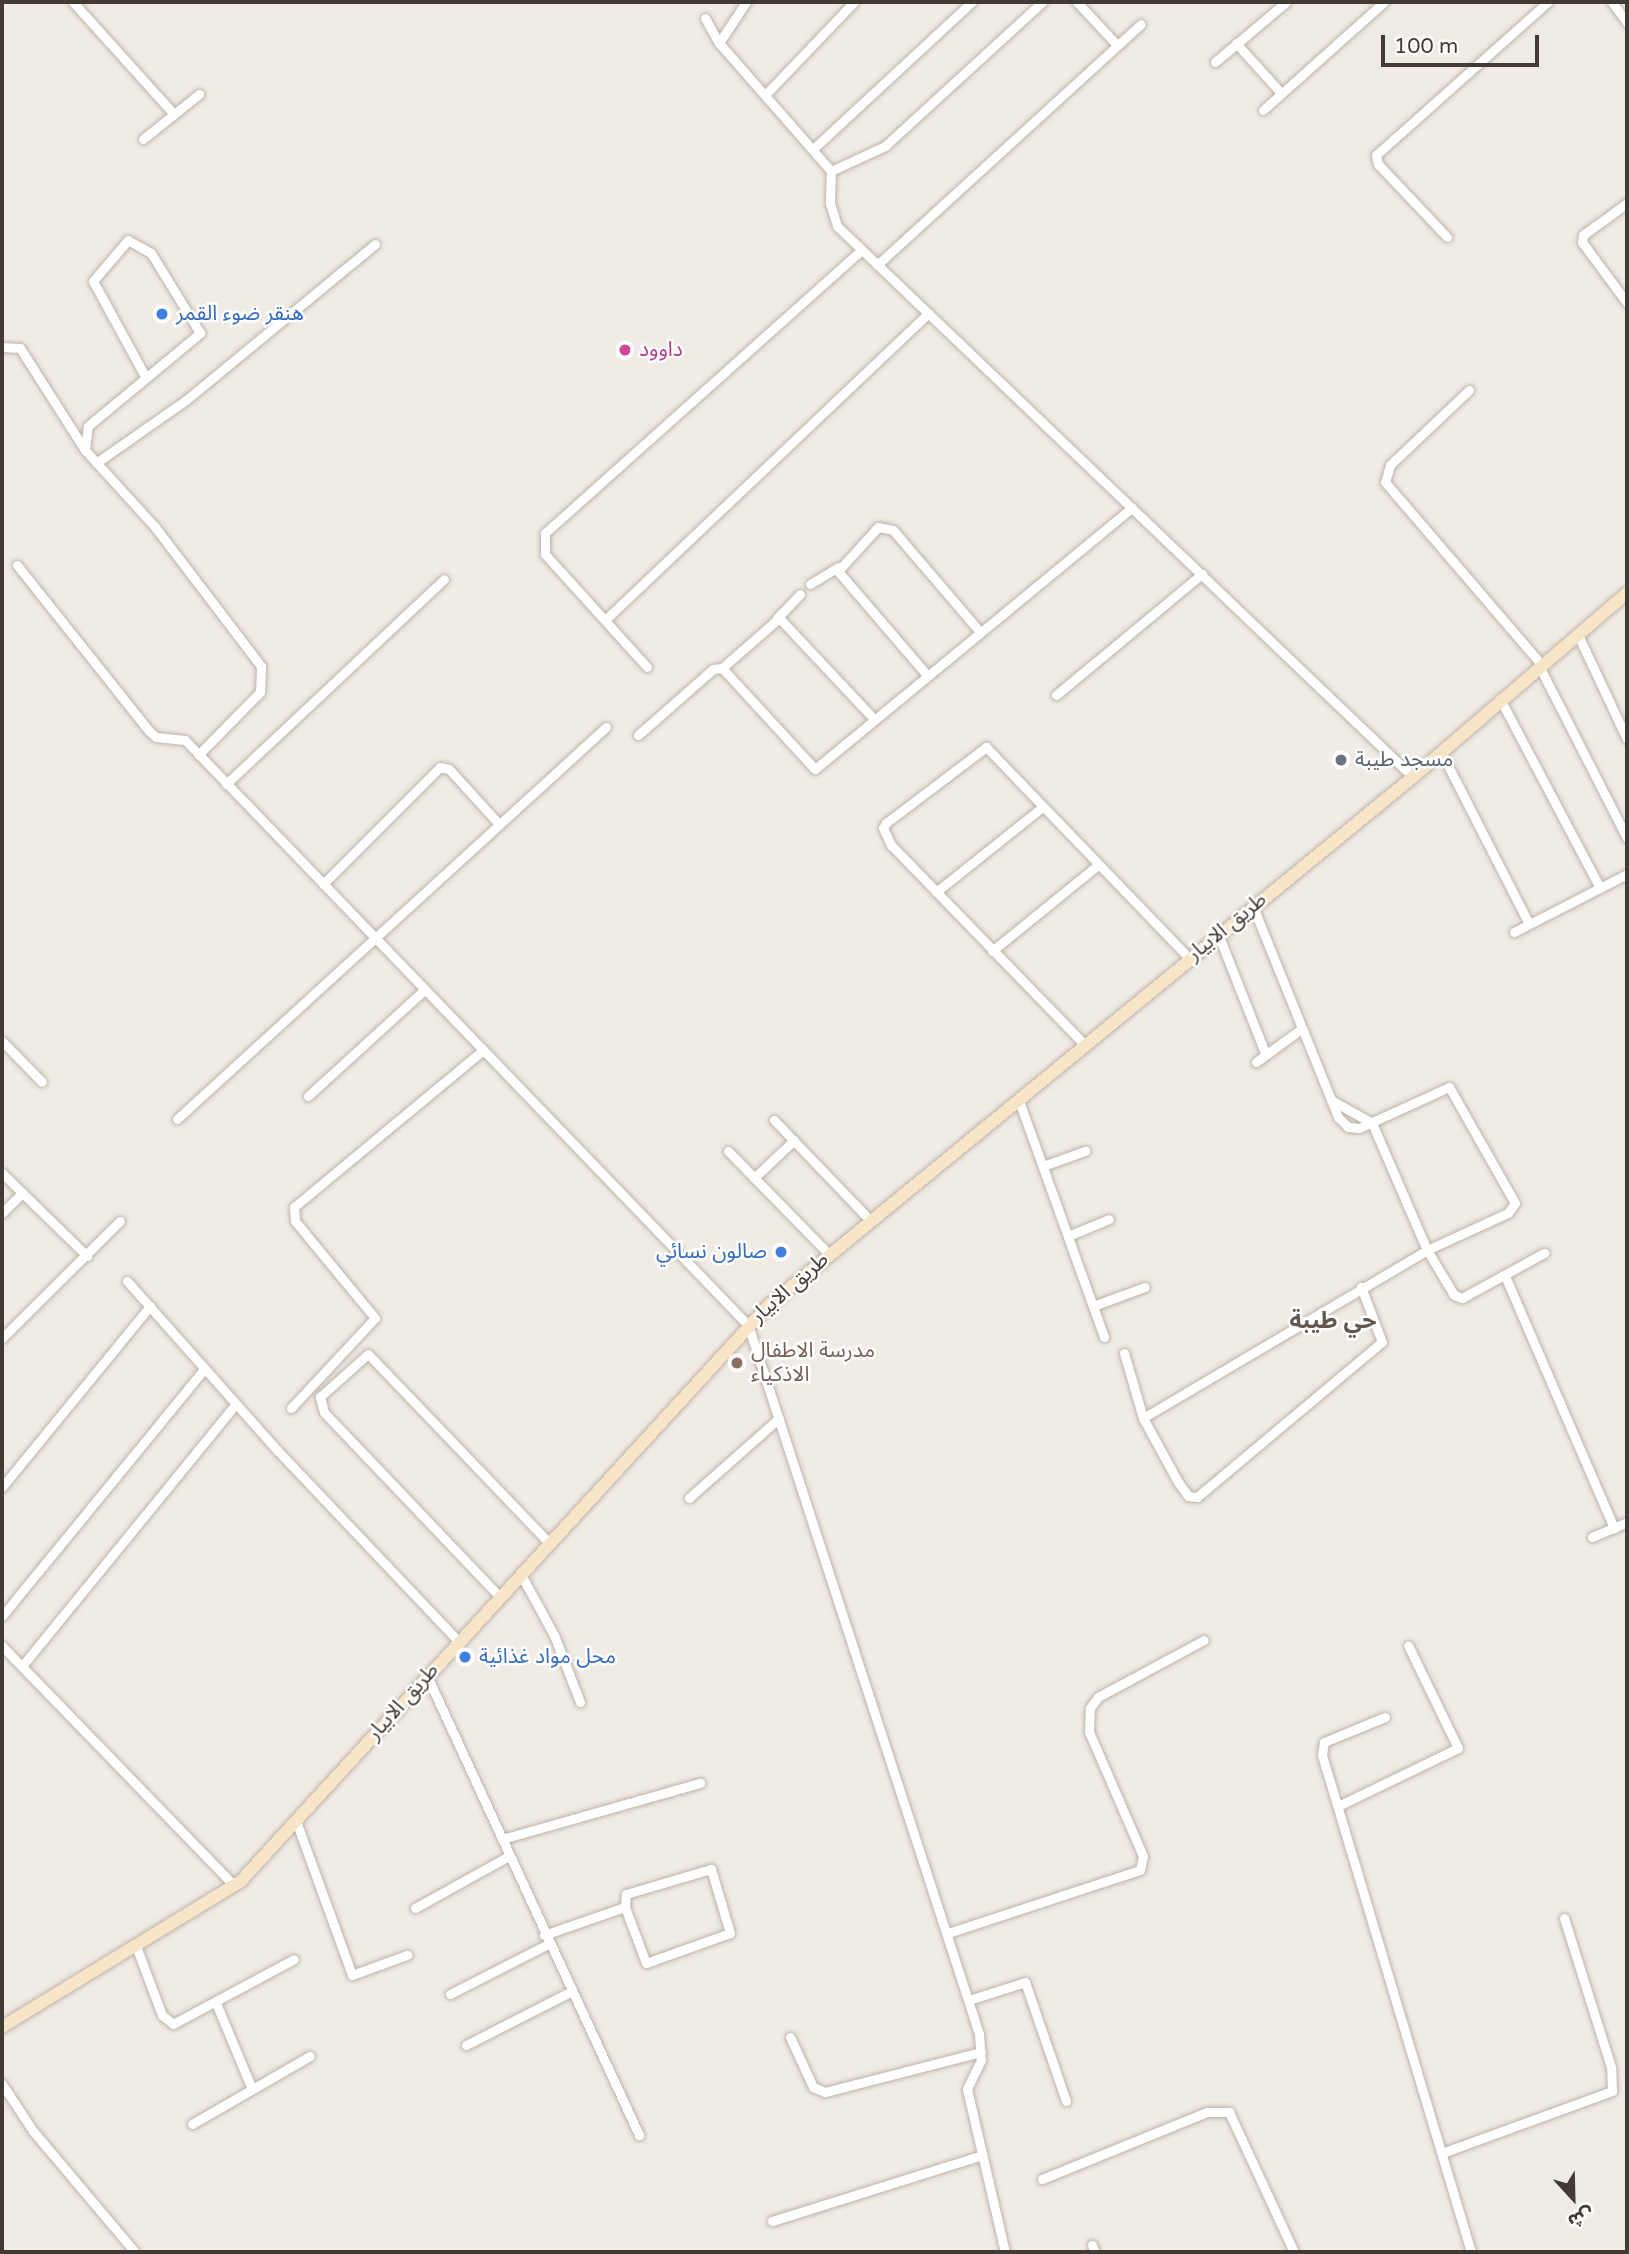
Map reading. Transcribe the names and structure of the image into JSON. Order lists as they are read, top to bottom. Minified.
{"streets":{"main road":["طريق الابيار"]},"districts":["حي طيبة"],"places":["هنقر ضوء القمر","داوود","مسجد طيبة","صالون نسائي","مدرسة الاطفال الاذكياء","محل مواد غذائية"],"scale_bar":"100 m","north":"bottom"}
